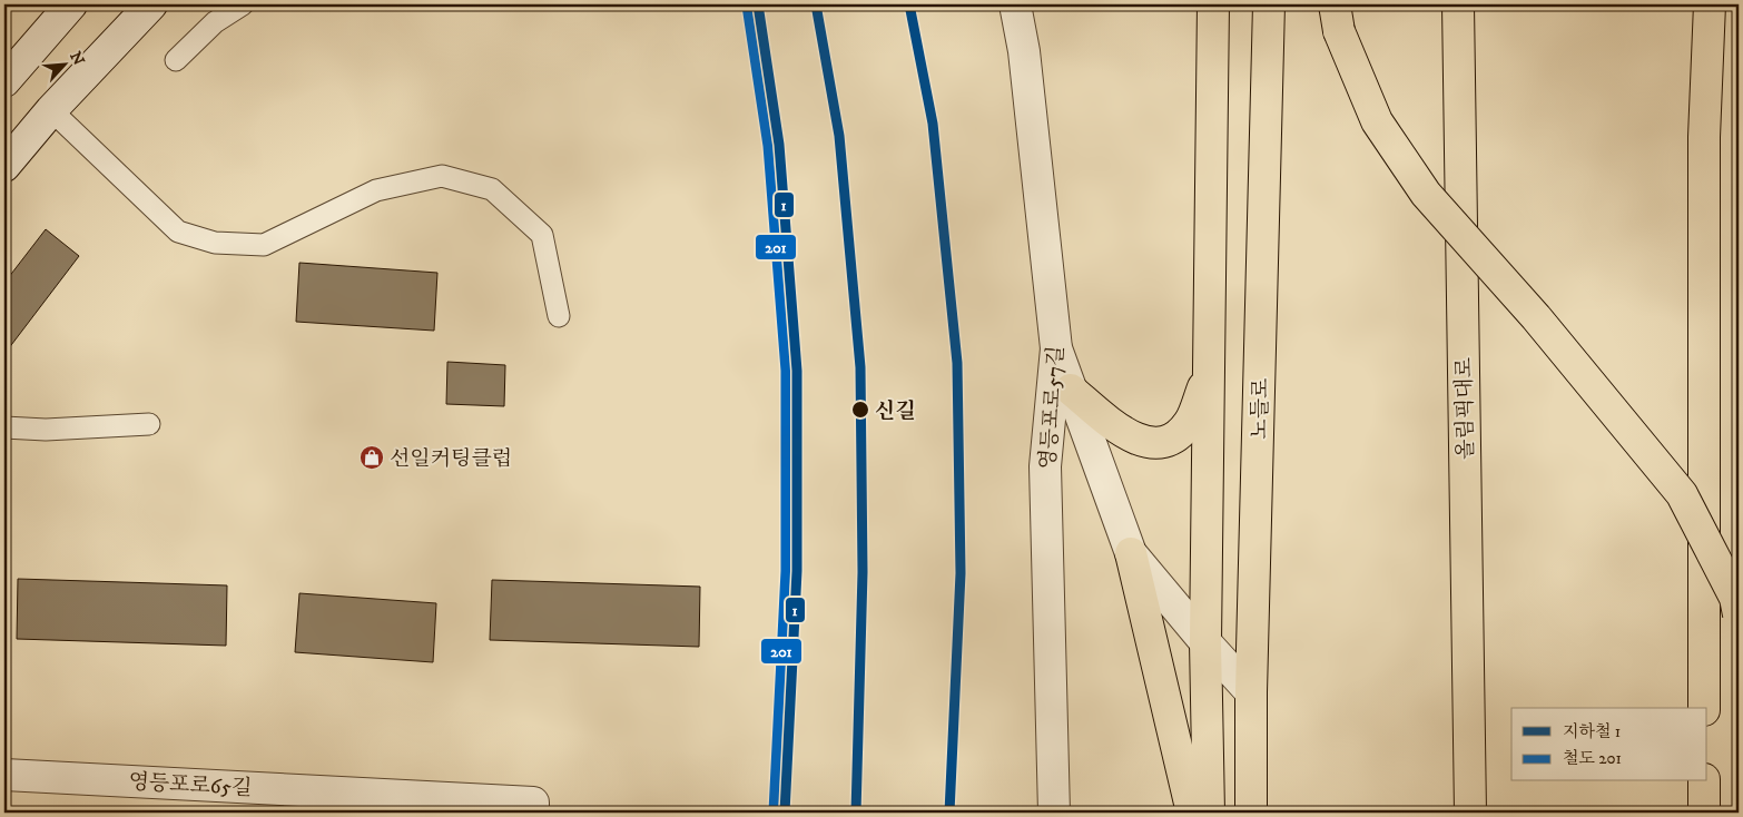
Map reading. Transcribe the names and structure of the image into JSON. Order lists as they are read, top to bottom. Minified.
{"streets":{"main road":["노들로","올림픽대로"],"street":["영등포로57길","영등포로65길"]},"places":{"other":["신길"],"shop":["선일커팅클럽"]},"lines":["metro line 1","rail line 201"],"legend":["지하철 1","철도 201"],"north":"top right"}
